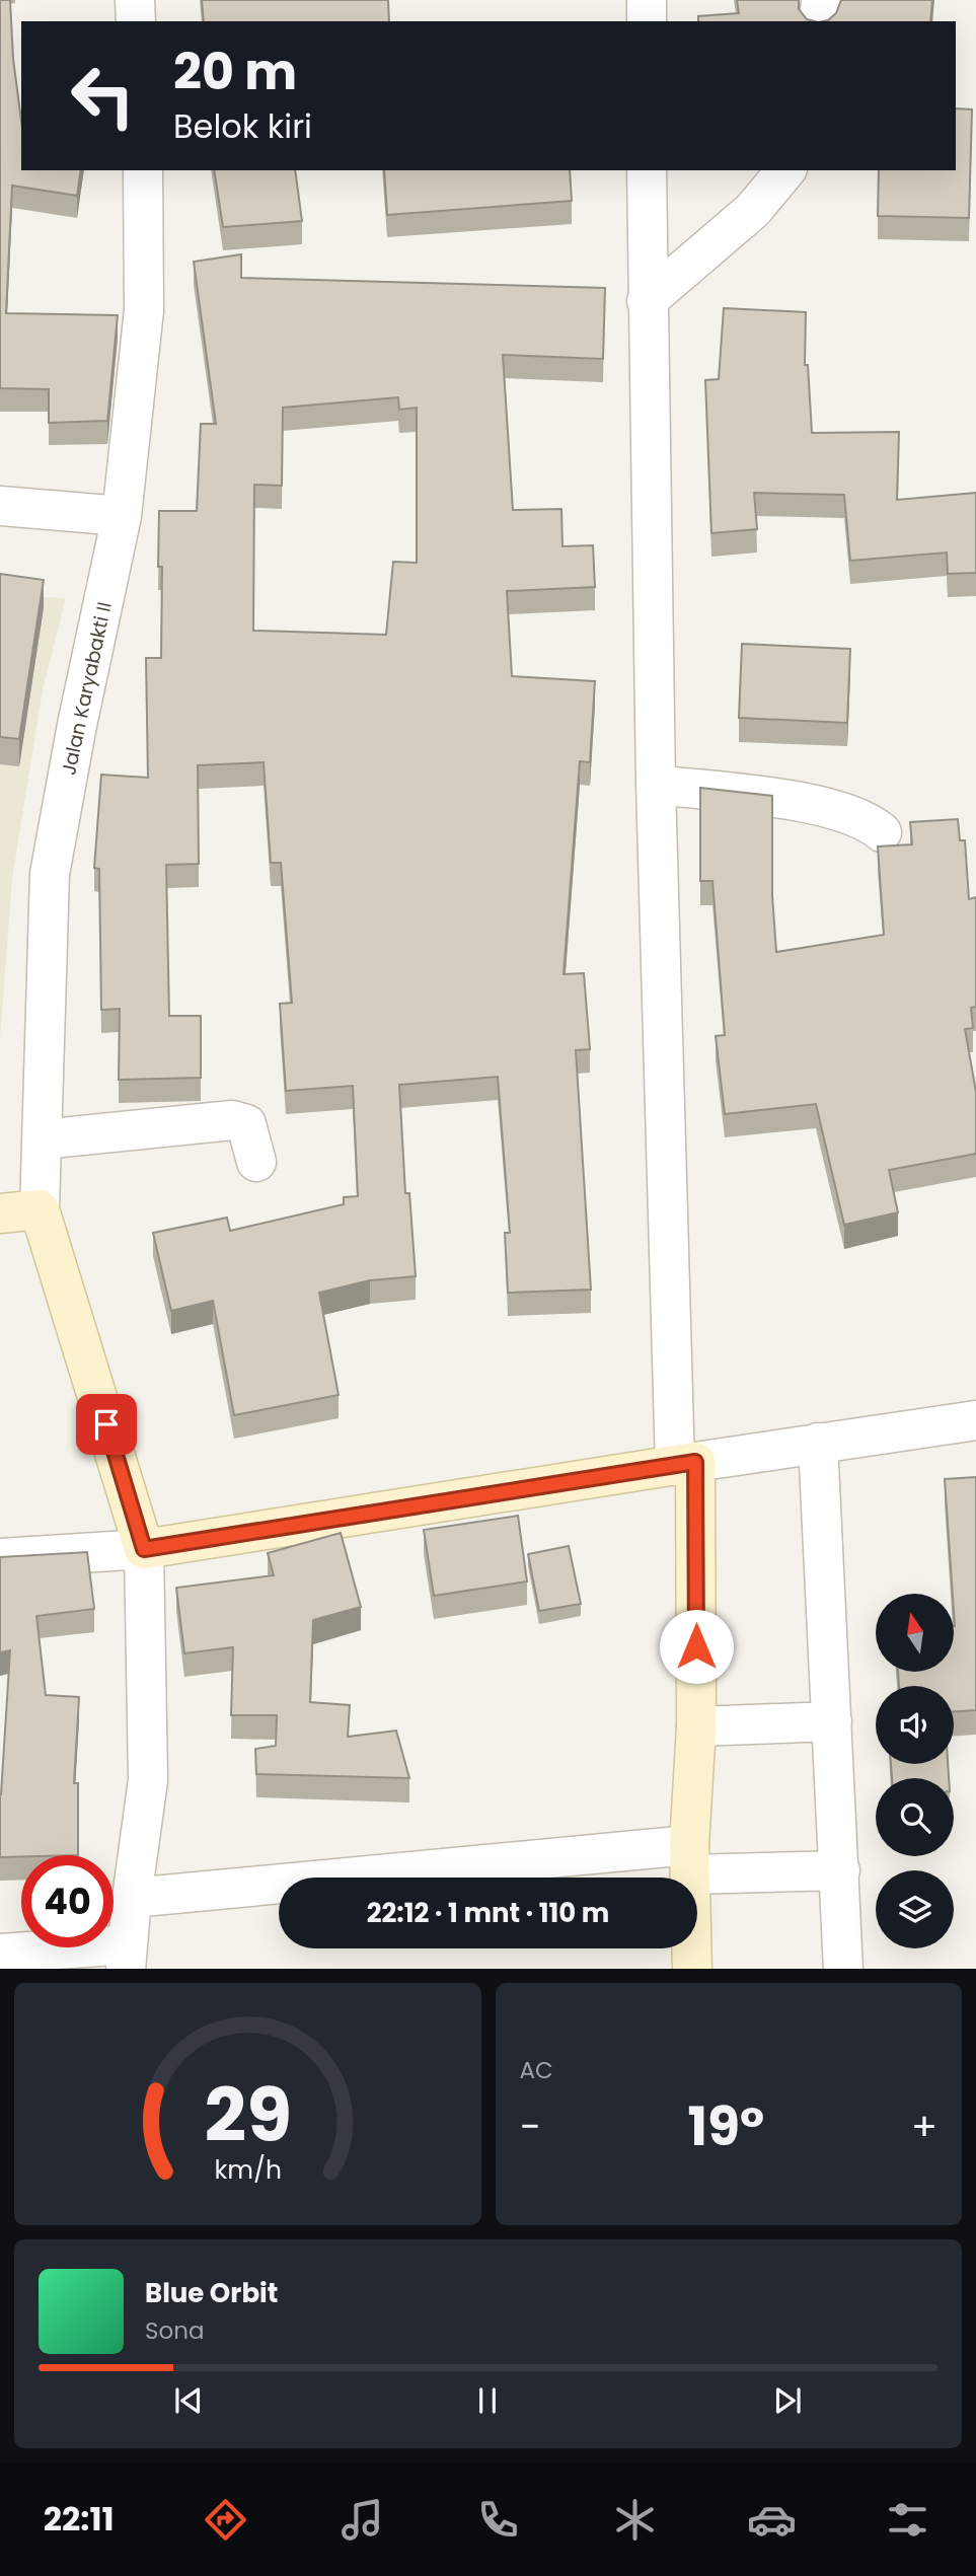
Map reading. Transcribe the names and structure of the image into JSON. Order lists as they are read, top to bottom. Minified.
{"streets":{"street":["Jalan Karyabakti II"]},"north":"top","page":{"turn":["20 m","Belok kiri"],"limit":"40","trip":"22:12 · 1 mnt · 110 m","tile":"AC","heat":["−","19°","+"],"song":["Blue Orbit","Sona"],"tabs":"22:11","gauge":["29","km/h"]}}
